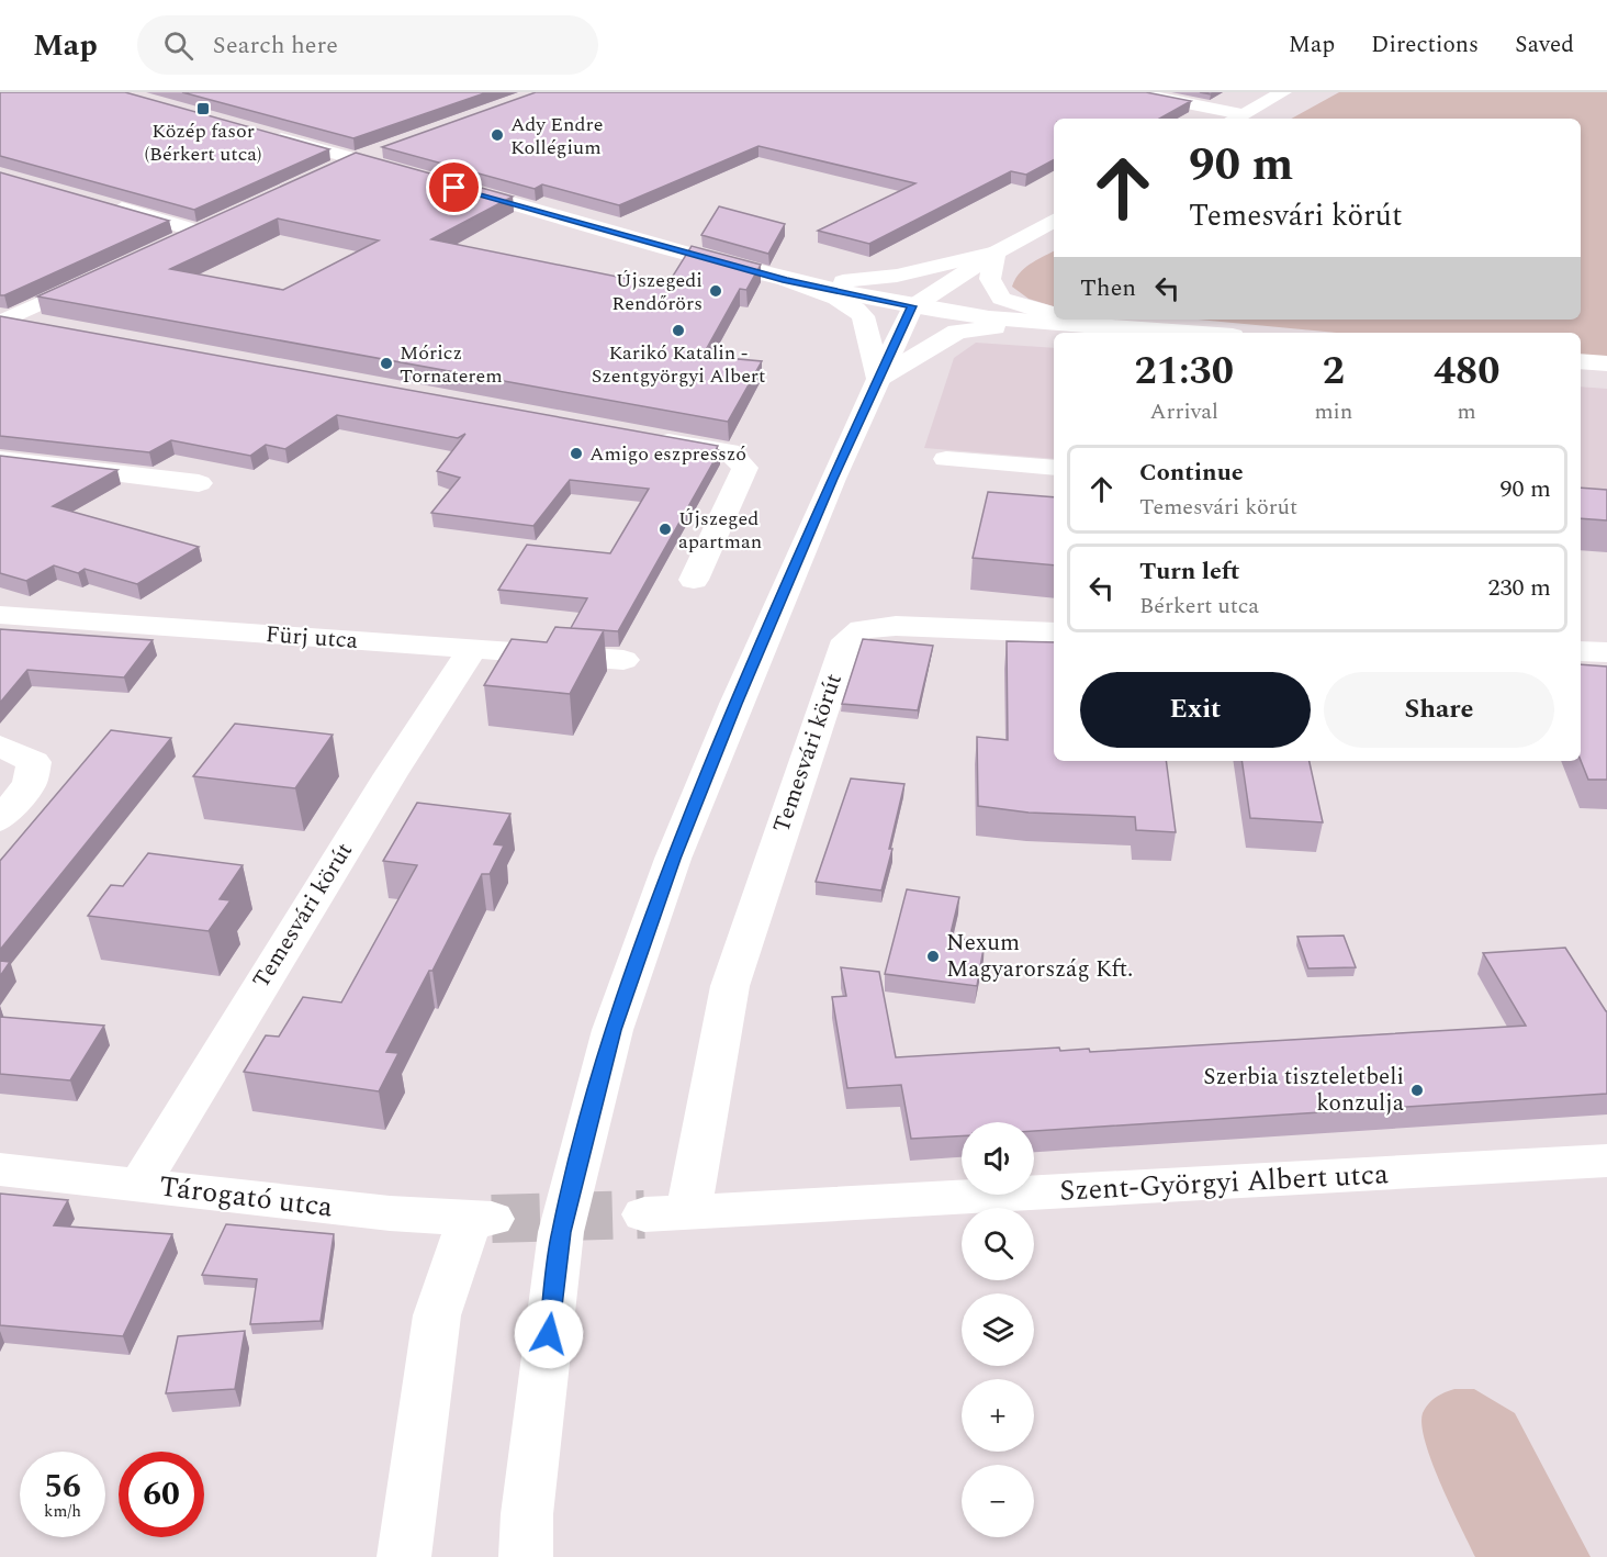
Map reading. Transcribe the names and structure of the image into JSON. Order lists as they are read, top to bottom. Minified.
{"streets":{"street":["Fürj utca","Temesvári körút","Szent-Györgyi Albert utca","Tárogató utca"]},"crossings":[["Fürj utca","Temesvári körút"],["Temesvári körút","Szent-Györgyi Albert utca"],["Temesvári körút","Tárogató utca"]],"places":{"transit":["Közép fasor (Bérkert utca)"],"other":["Ady Endre Kollégium","Újszegedi Rendőrörs","Karikó Katalin - Szentgyörgyi Albert","Móricz Tornaterem","Amigo eszpresszó","Újszeged apartman","Nexum Magyarország Kft.","Szerbia tiszteletbeli konzulja"]},"page":{"header":"Map","search":"Search here","nav":["Map","Directions","Saved"],"turn":["90 m","Temesvári körút"],"then":"Then","eta":["21:30","Arrival","2","min","480","m"],"list":[{"name":"Continue","note":"Temesvári körút","value":"90 m"},{"name":"Turn left","note":"Bérkert utca","value":"230 m"}],"buttons":["Exit","Share"],"map_buttons":["+","−"],"speed":"56 km/h","limit":"60"}}
